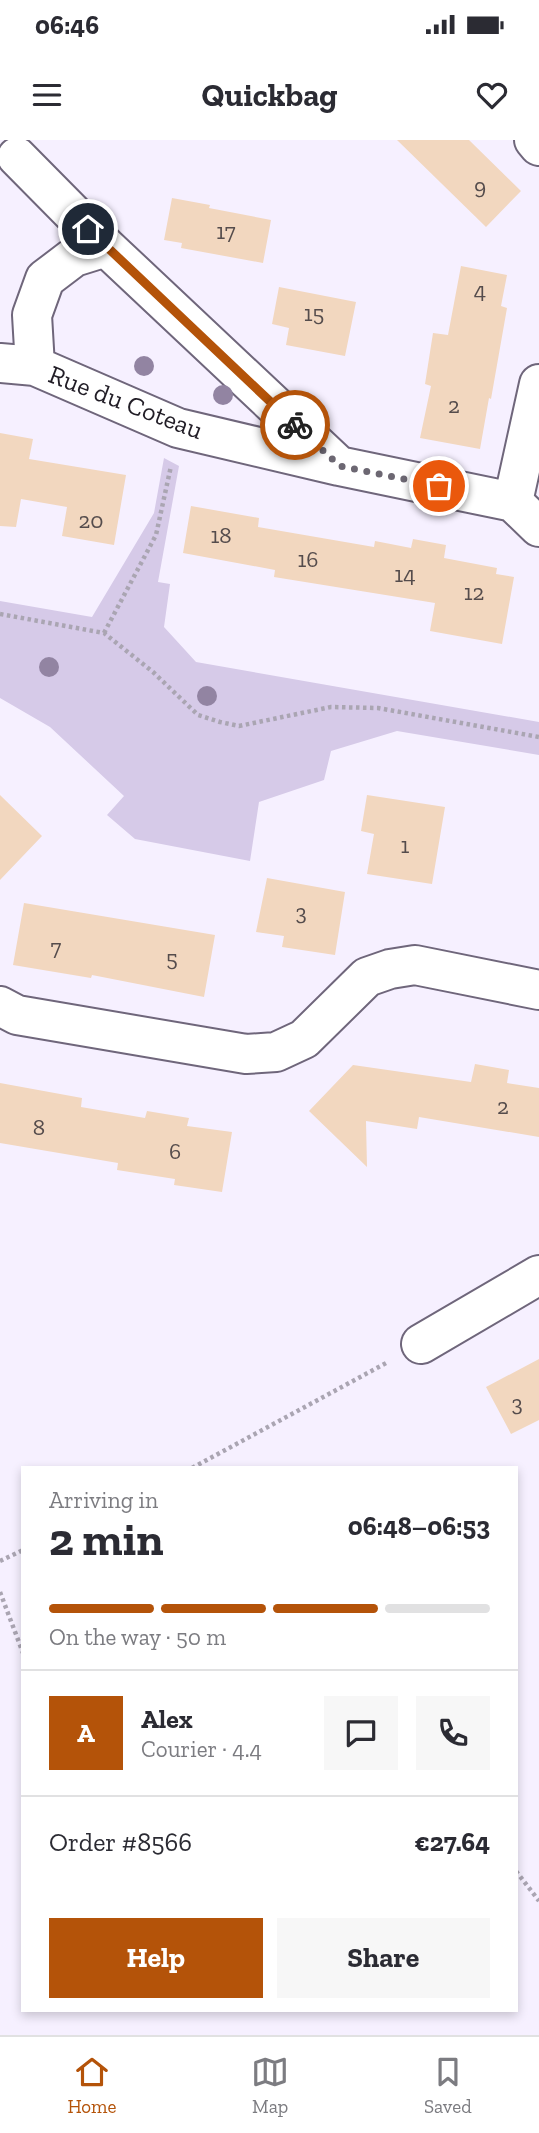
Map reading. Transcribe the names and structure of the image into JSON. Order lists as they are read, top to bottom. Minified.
{"streets":{"street":["Rue du Coteau"]},"house_numbers":["9","17","4","15","2","20","18","16","14","12","1","3","7","5","2","8","6","3"],"page":{"status":"06:46","header":"Quickbag","heading":["2 min","Arriving in","06:48–06:53"],"panel":["Alex","Courier · 4.4","Order #8566","€27.64"],"bar":"On the way · 50 m","round":"A","buttons":["Help","Share"],"tabs":["Home","Map","Saved"]}}
